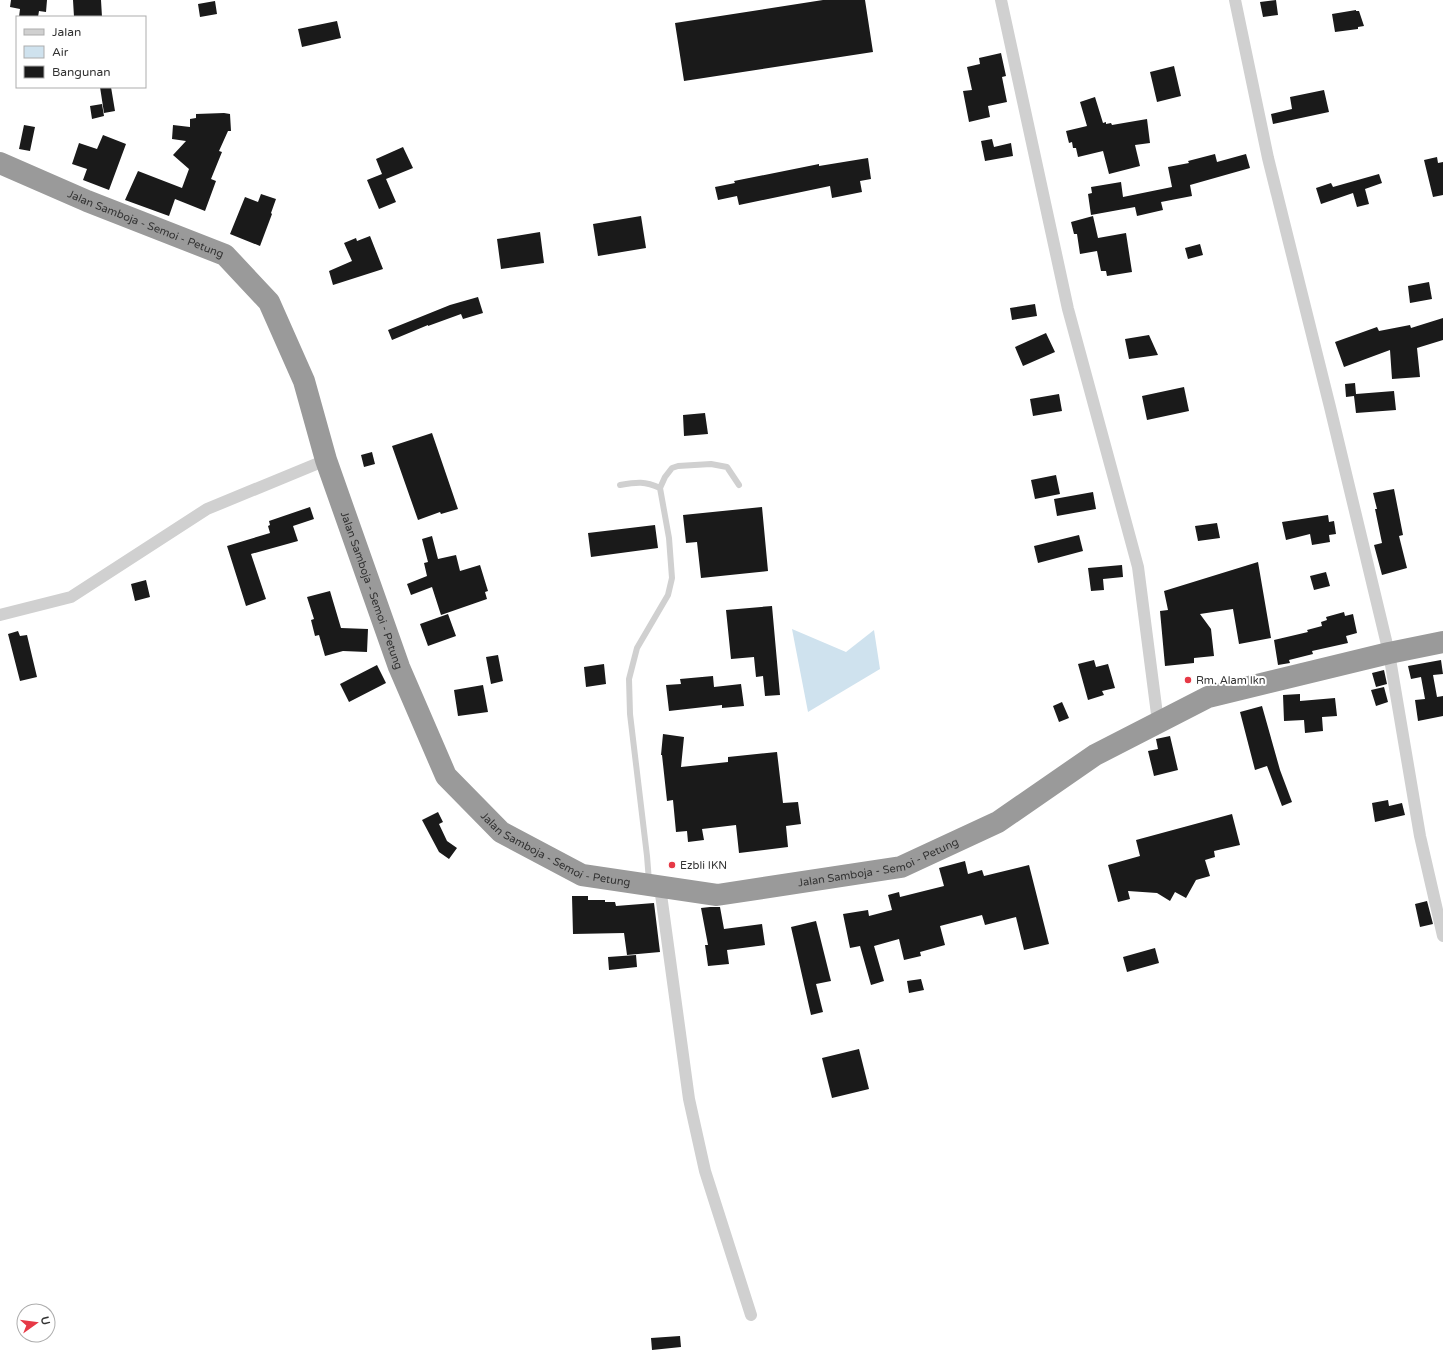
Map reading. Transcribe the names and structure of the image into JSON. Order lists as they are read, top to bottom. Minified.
{"streets":{"highway":["Jalan Samboja - Semoi - Petung"]},"places":["Rm. Alam Ikn","Ezbli IKN"],"legend":["Jalan","Air","Bangunan"],"north":"right"}
